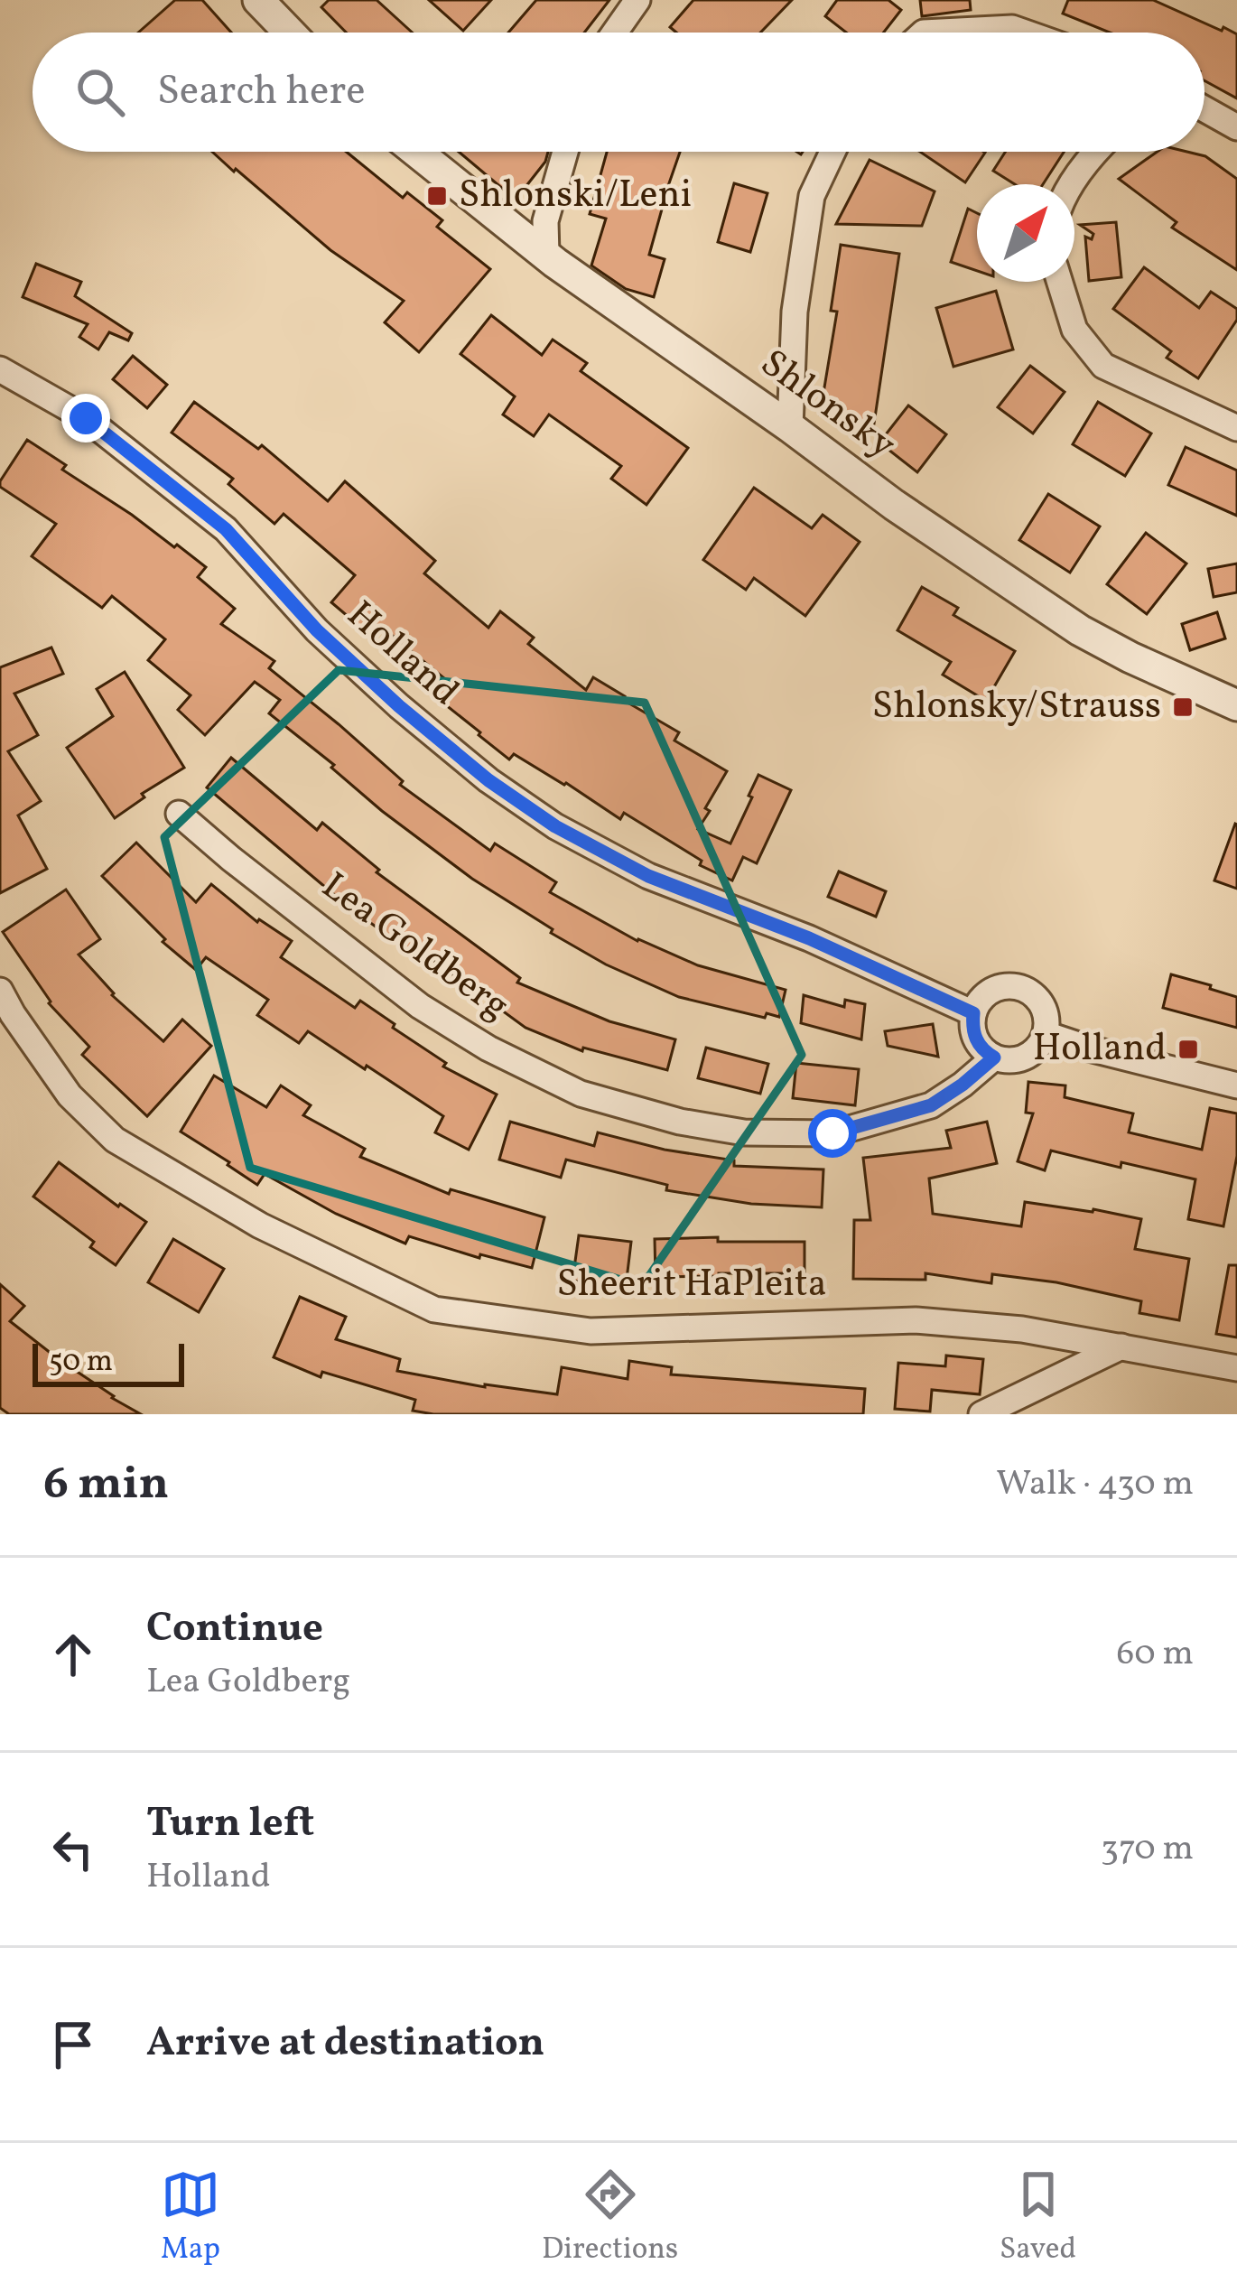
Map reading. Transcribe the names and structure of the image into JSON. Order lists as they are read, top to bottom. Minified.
{"streets":{"street":["Shlonsky","Holland","Lea Goldberg","Sheerit HaPleita"]},"crossings":[["Holland","Lea Goldberg"]],"places":{"transit":["Shlonski/Leni","Shlonsky/Strauss","Holland"]},"scale_bar":"50 m","north":"top right","page":{"search":"Search here","scale":"50 m","heading":["6 min","Walk · 430 m"],"list":[["Continue","Lea Goldberg","60 m"],["Turn left","Holland","370 m"],"Arrive at destination"],"nav":["Map","Directions","Saved"]}}
